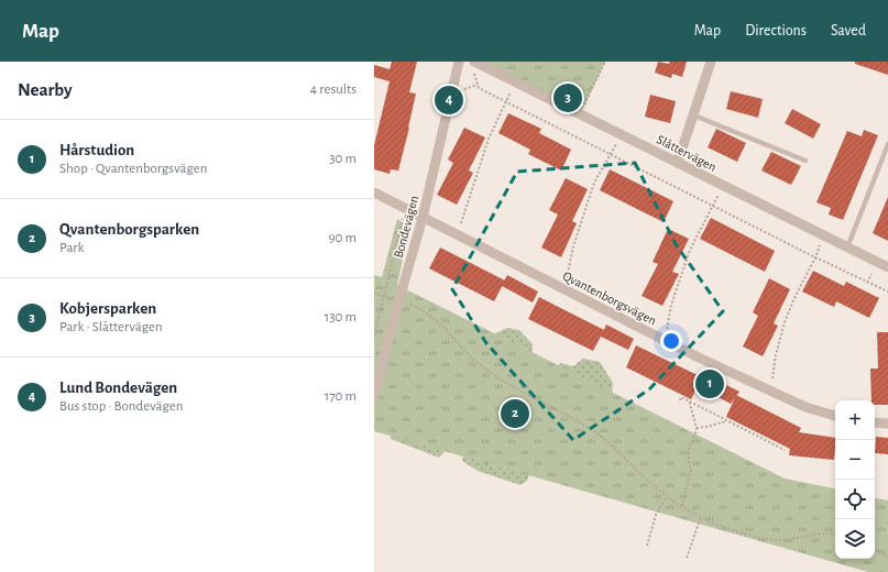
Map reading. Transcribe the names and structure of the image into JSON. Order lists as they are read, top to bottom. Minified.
{"streets":{"street":["Slåttervägen","Bondevägen","Qvantenborgsvägen"]},"crossings":[["Bondevägen","Qvantenborgsvägen"]],"page":{"header":"Map","nav":["Map","Directions","Saved"],"heading":["Nearby","4 results"],"pins":["3","4","1","2"],"list":[{"mark":"1","name":"Hårstudion","note":"Shop · Qvantenborgsvägen","value":"30 m"},{"mark":"2","name":"Qvantenborgsparken","note":"Park","value":"90 m"},{"mark":"3","name":"Kobjersparken","note":"Park · Slåttervägen","value":"130 m"},{"mark":"4","name":"Lund Bondevägen","note":"Bus stop · Bondevägen","value":"170 m"}],"map_buttons":["+","−"]}}
